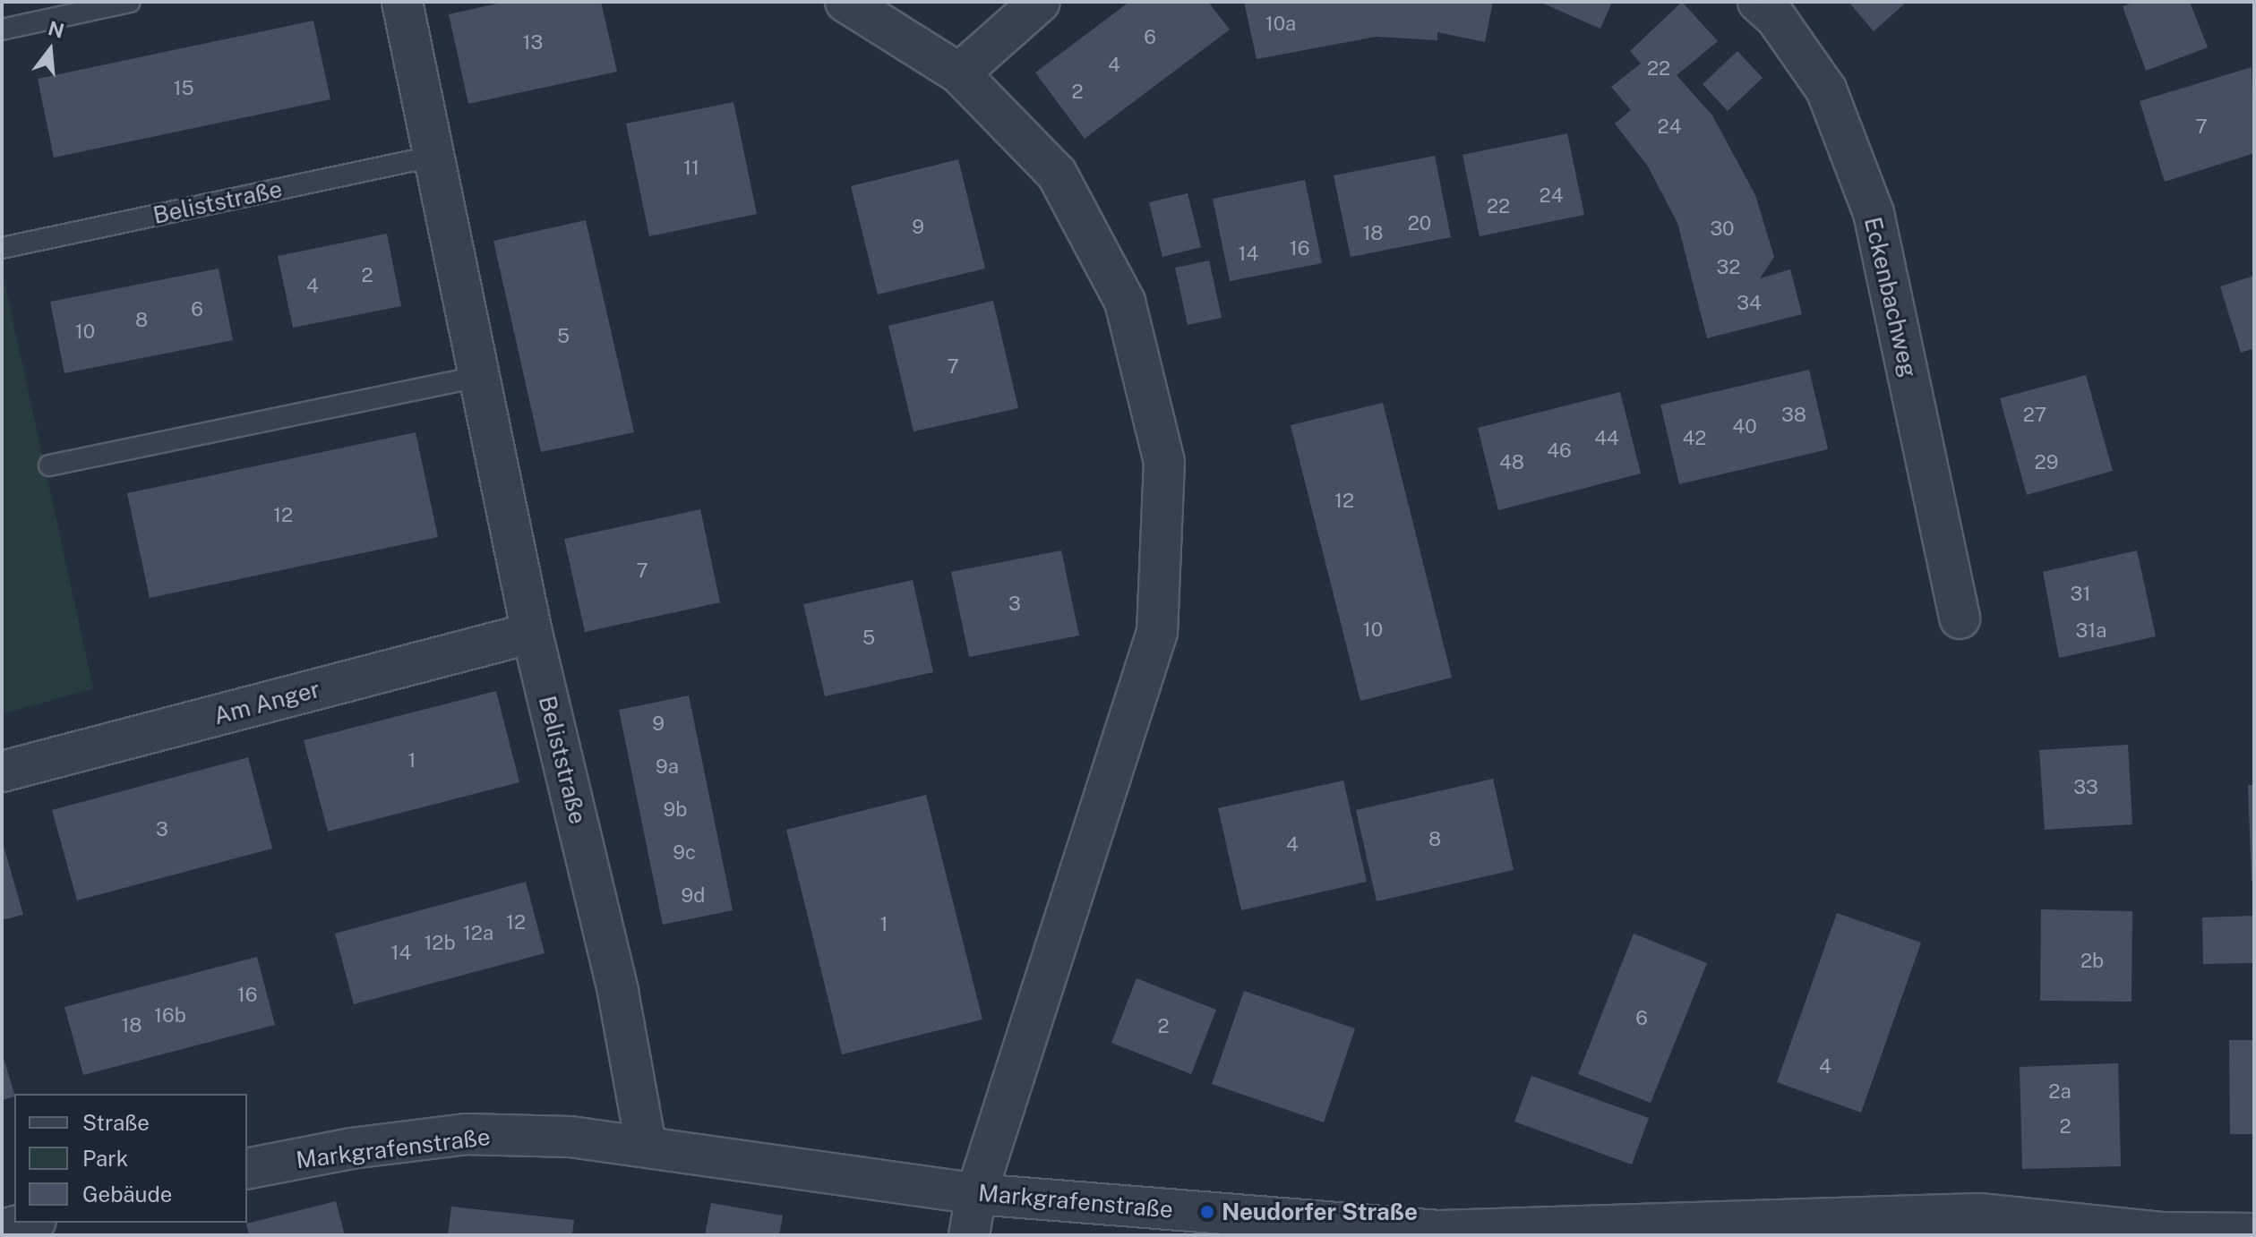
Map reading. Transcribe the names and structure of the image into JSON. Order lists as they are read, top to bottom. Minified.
{"streets":{"street":["Beliststraße","Eckenbachweg","Am Anger","Markgrafenstraße"]},"crossings":[["Beliststraße","Am Anger"],["Beliststraße","Markgrafenstraße"]],"places":["Neudorfer Straße"],"house_numbers":["10a","6","13","4","22","15","2","24","7","11","24","22","20","9","30","18","16","14","32","2","4","34","6","8","10","5","7","38","27","40","44","42","46","48","29","12","12","7","31","3","10","31a","5","9","1","9a","33","9b","3","8","4","9c","9d","12","1","12a","12b","14","2b","16","16b","6","18","2","4","2a","2"],"legend":["Straße","Park","Gebäude"],"north":"top"}
